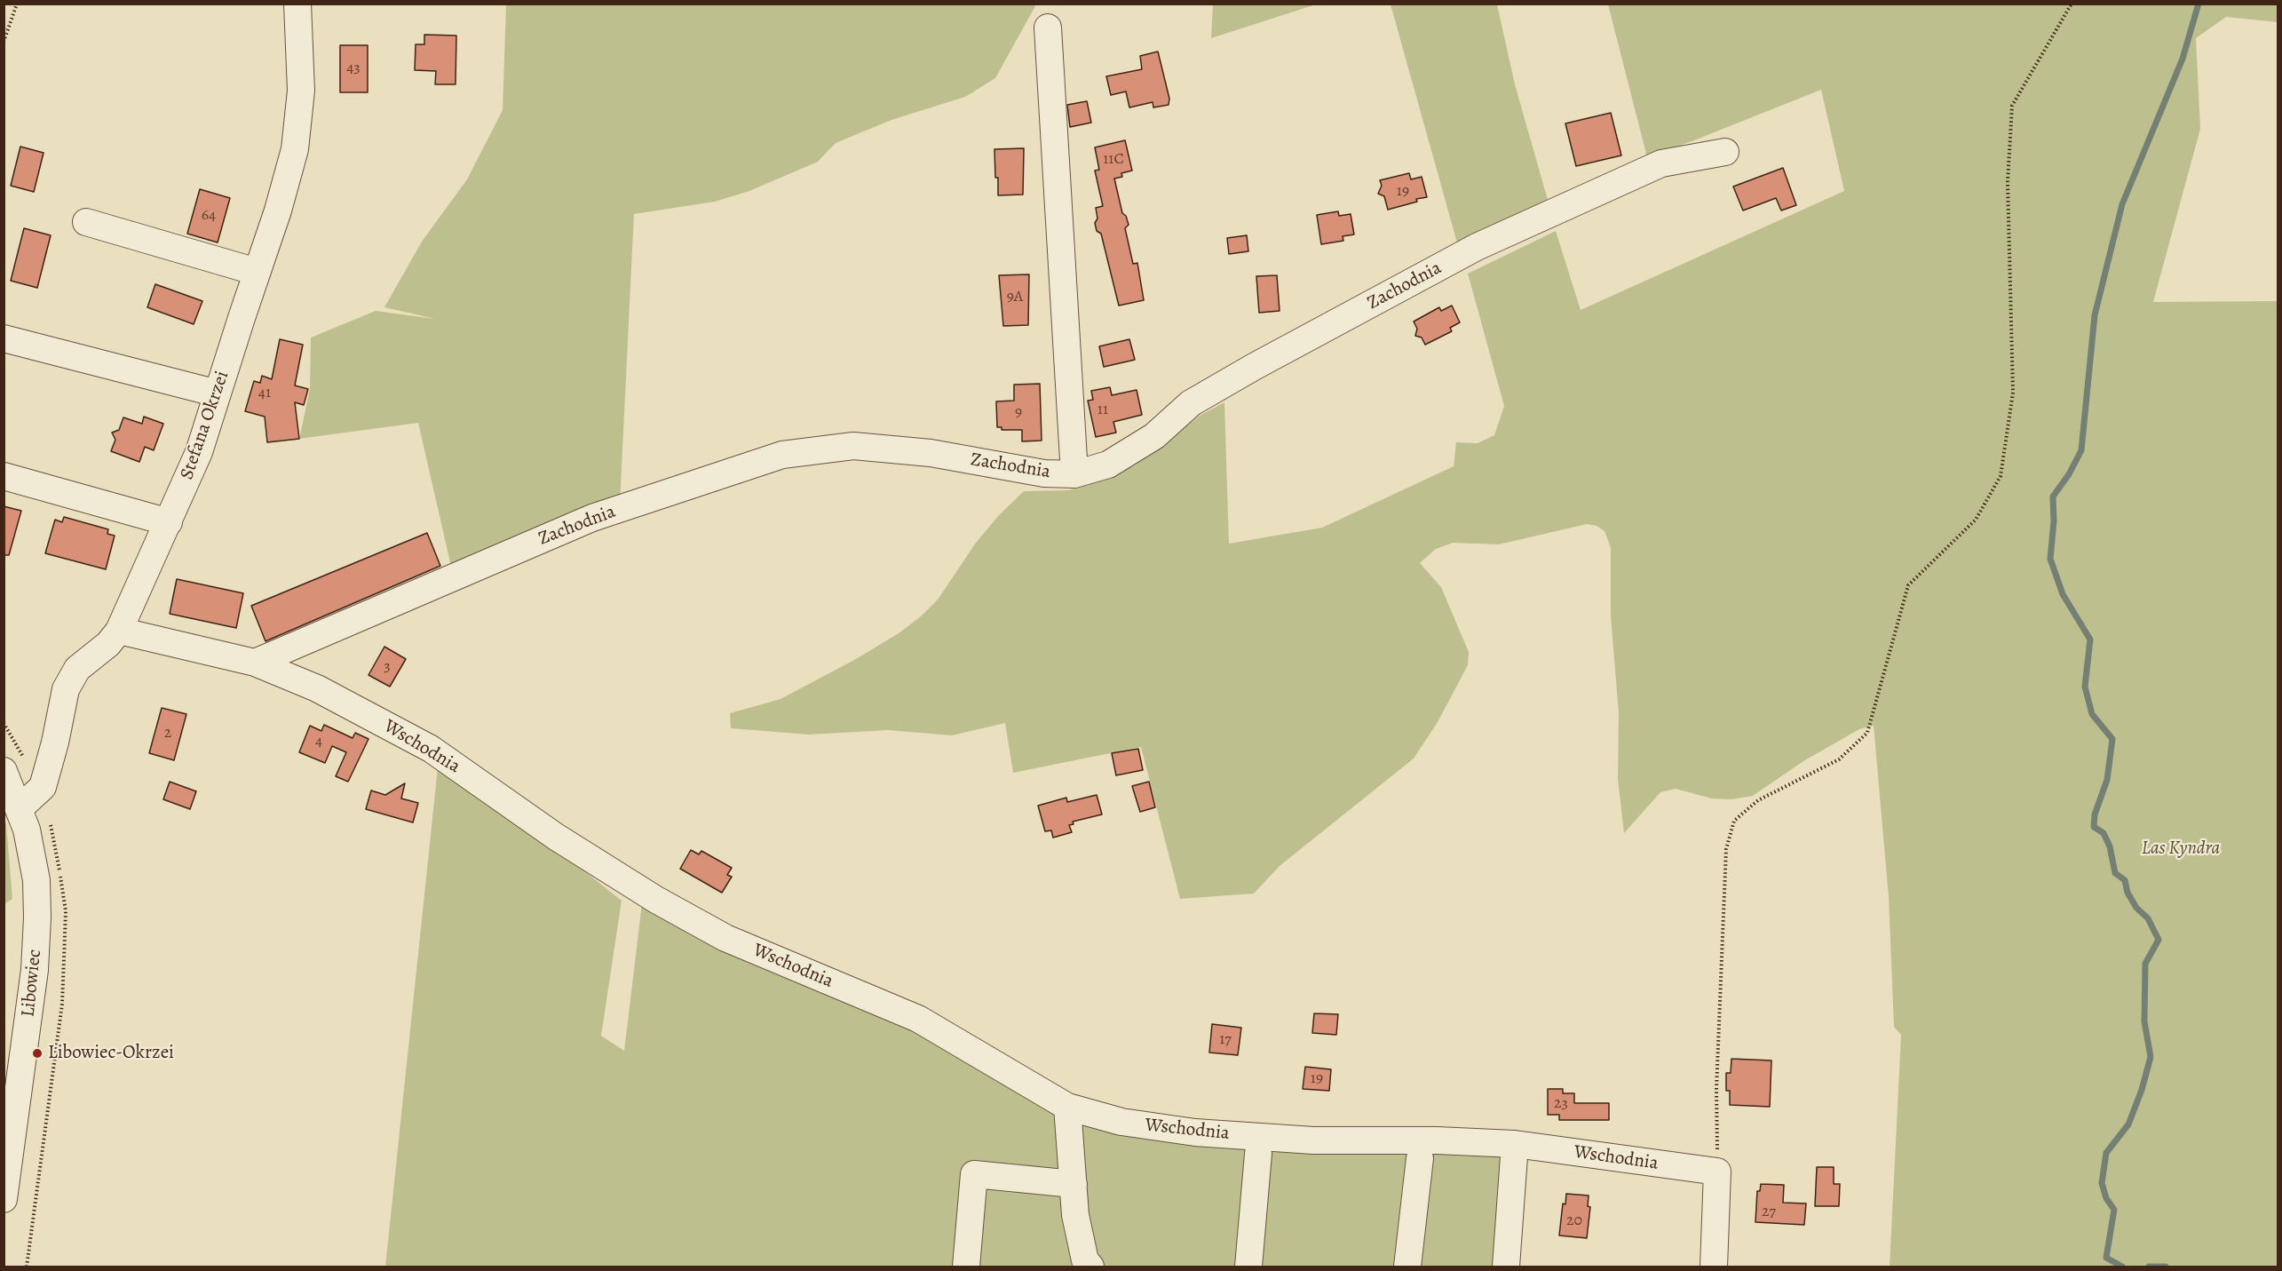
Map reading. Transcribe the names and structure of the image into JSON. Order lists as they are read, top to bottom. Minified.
{"streets":{"street":["Zachodnia","Stefana Okrzei","Wschodnia","Libowiec"]},"crossings":[["Zachodnia","Wschodnia"],["Stefana Okrzei","Wschodnia"],["Stefana Okrzei","Libowiec"]],"parks":["Las Kyndra"],"places":["Libowiec-Okrzei"],"house_numbers":["43","11C","19","64","9A","41","11","9","3","2","4","17","19","23","27","20"]}
